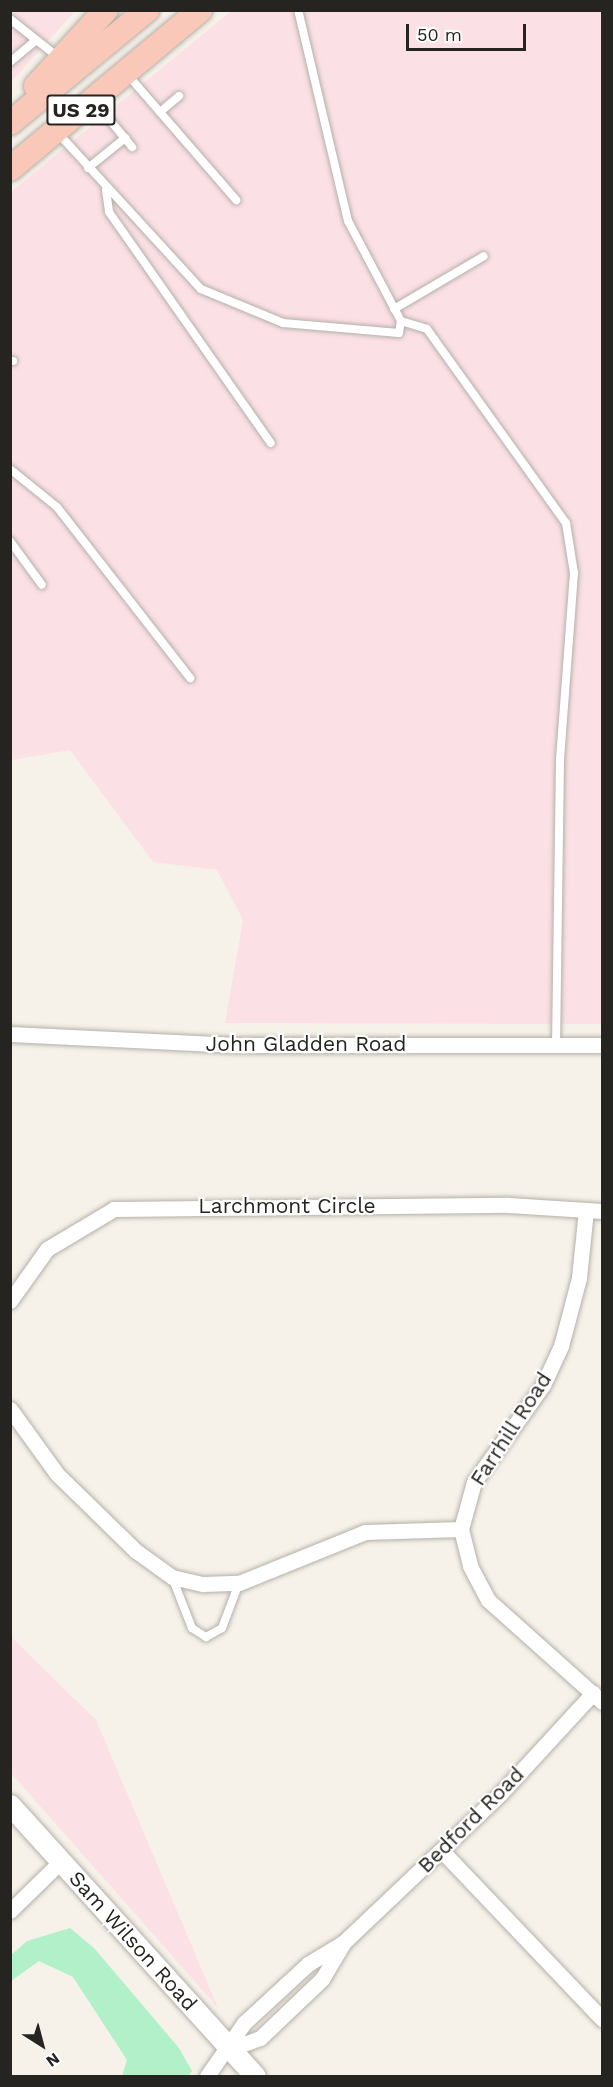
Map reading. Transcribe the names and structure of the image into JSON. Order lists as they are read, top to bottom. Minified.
{"streets":{"main road":["US 29"],"street":["John Gladden Road","Larchmont Circle","Farrhill Road","Bedford Road","Sam Wilson Road"]},"crossings":[["Larchmont Circle","Farrhill Road"],["Farrhill Road","Bedford Road"],["Bedford Road","Sam Wilson Road"]],"scale_bar":"50 m","north":"bottom right"}
